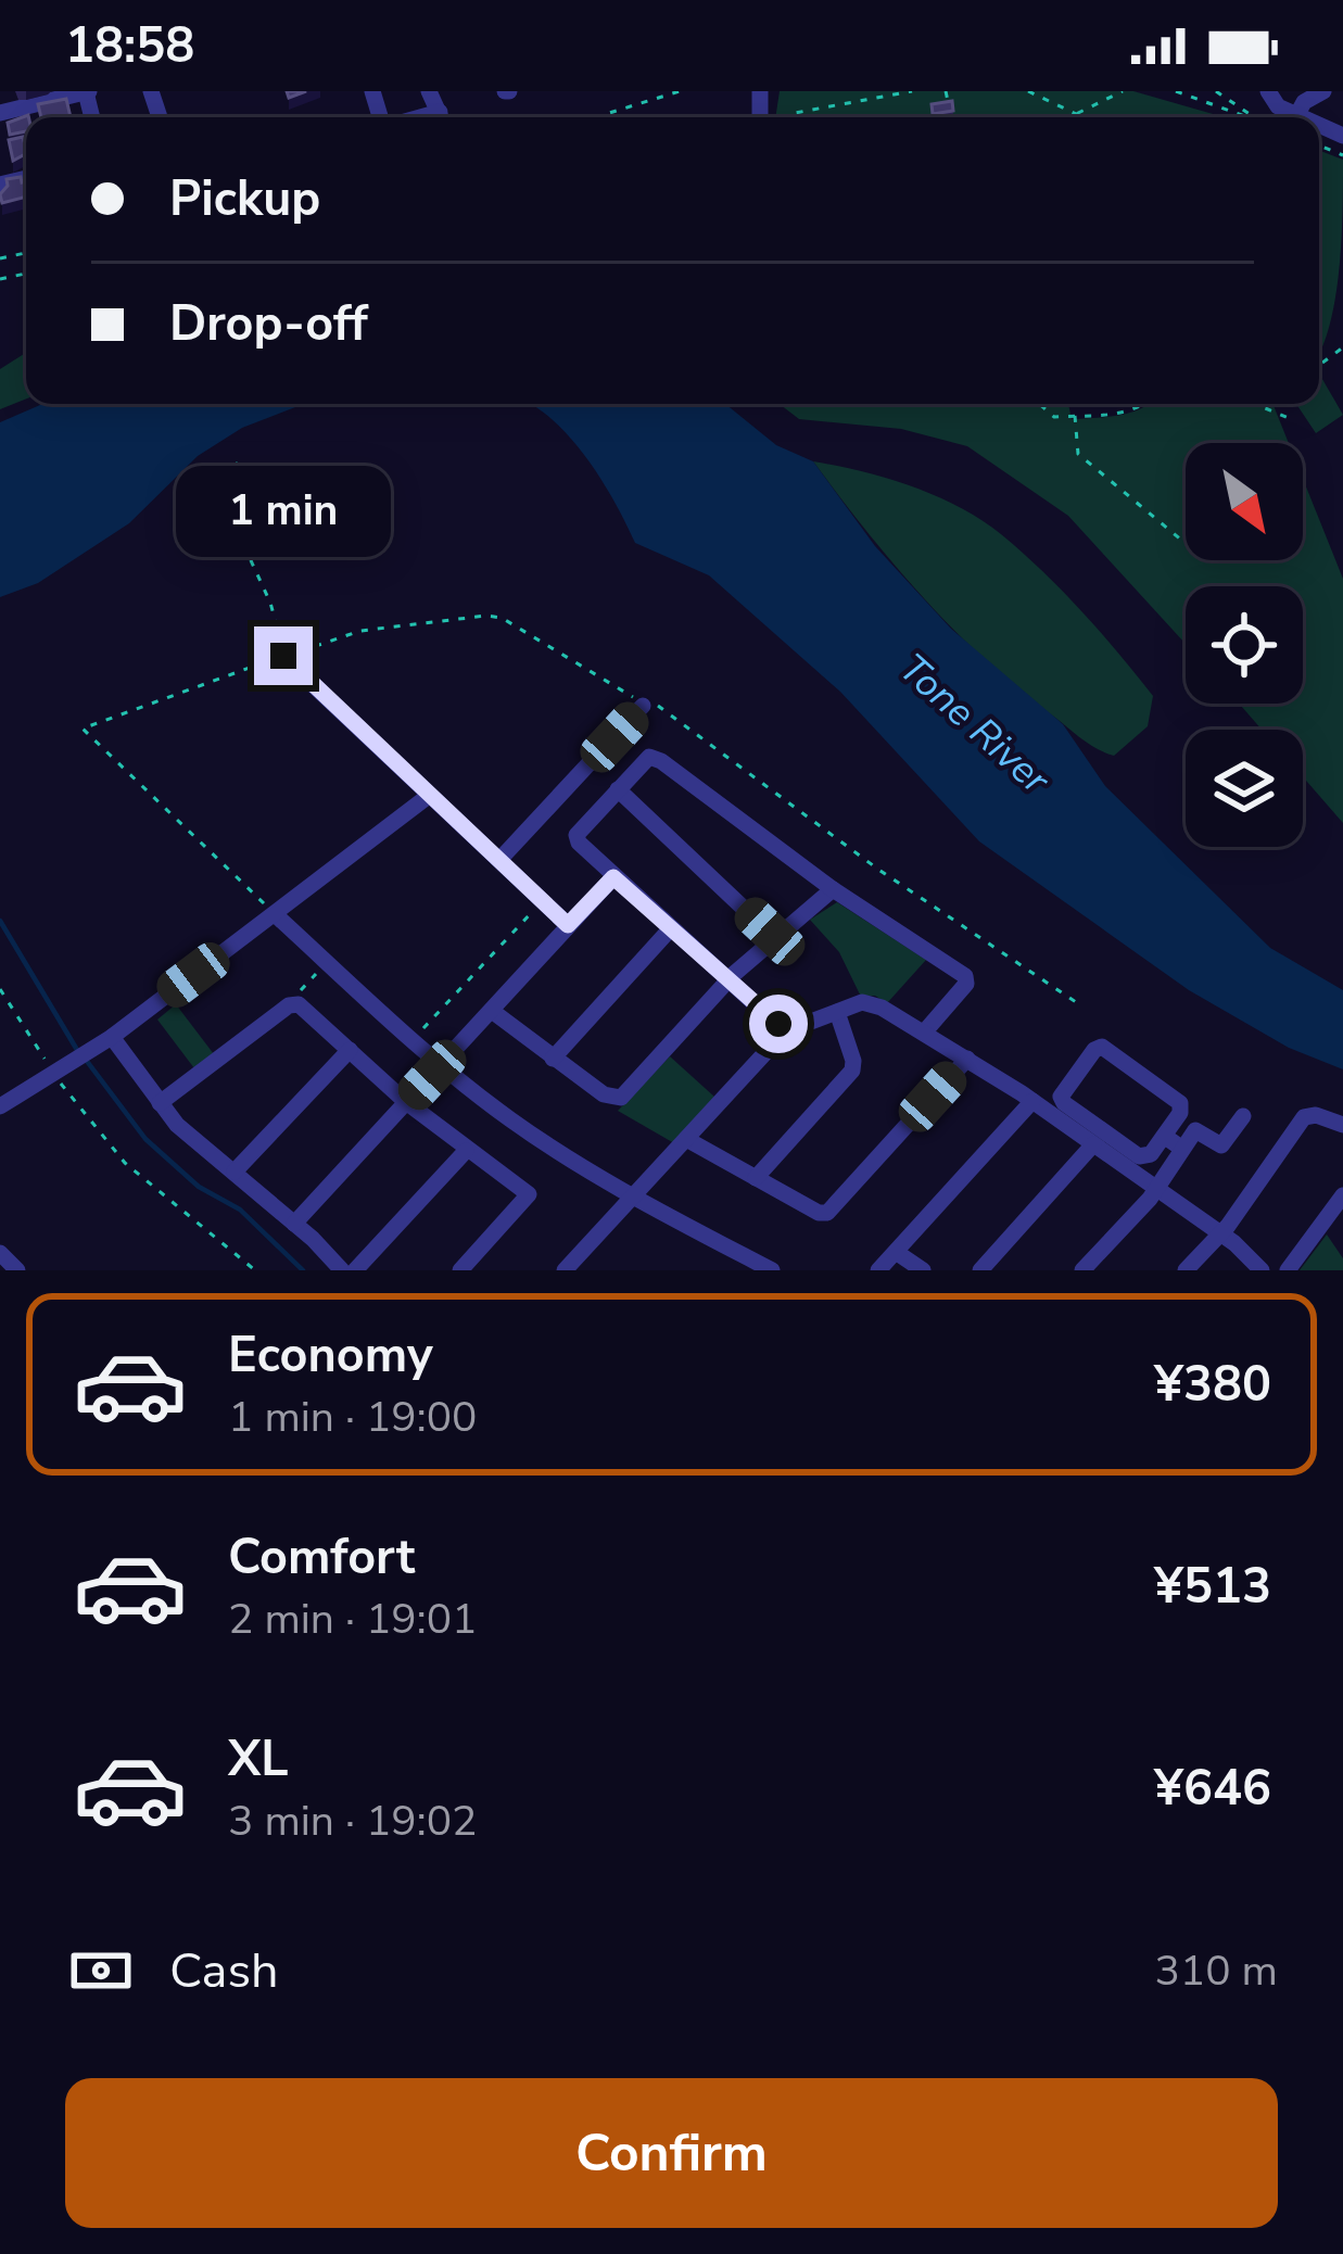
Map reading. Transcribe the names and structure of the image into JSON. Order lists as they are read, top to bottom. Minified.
{"water":["Tone River"],"north":"bottom right","page":{"status":"18:58","banner":["Pickup","Drop-off"],"bubble":"1 min","list":[{"name":"Economy","note":"1 min · 19:00","value":"¥380"},{"name":"Comfort","note":"2 min · 19:01","value":"¥513"},{"name":"XL","note":"3 min · 19:02","value":"¥646"}],"pay":["Cash","310 m"],"buttons":"Confirm"}}
